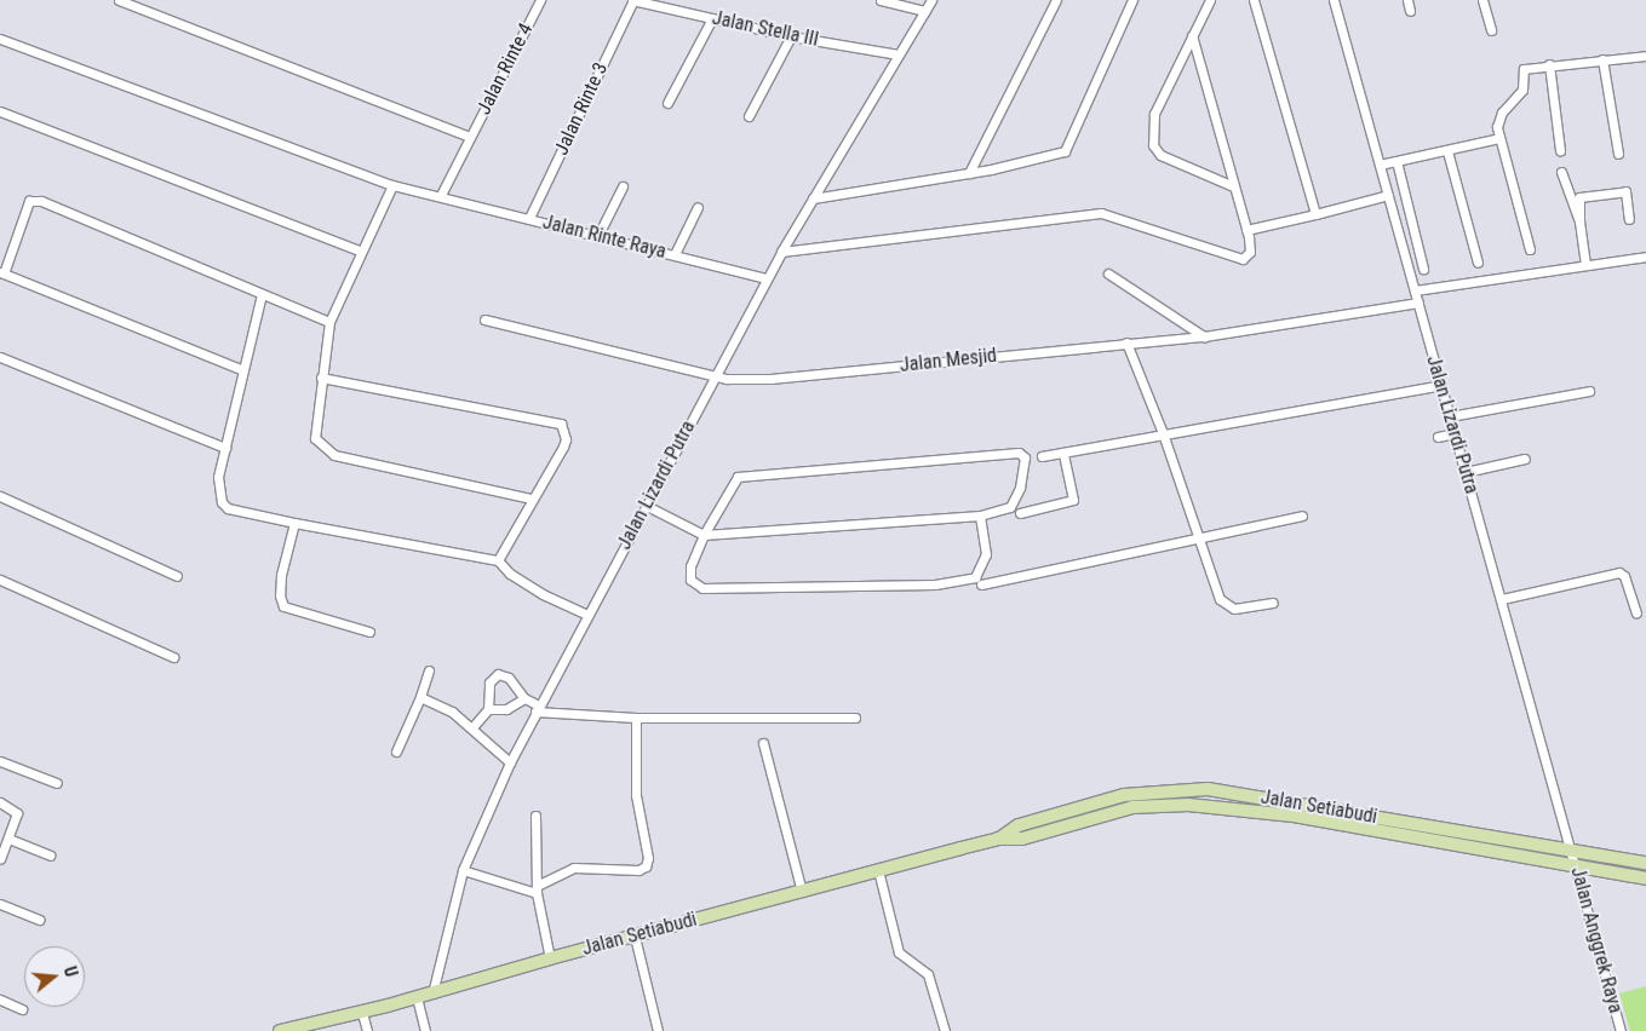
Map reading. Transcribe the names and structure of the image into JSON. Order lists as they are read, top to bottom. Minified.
{"streets":{"main road":["Jalan Setiabudi"],"street":["Jalan Stella III","Jalan Rinte 4","Jalan Rinte 3","Jalan Rinte Raya","Jalan Mesjid","Jalan Lizardi Putra","Jalan Anggrek Raya"]},"crossings":[["Jalan Stella III","Jalan Rinte 3"],["Jalan Stella III","Jalan Lizardi Putra"],["Jalan Rinte 4","Jalan Rinte Raya"],["Jalan Rinte 3","Jalan Rinte Raya"],["Jalan Rinte Raya","Jalan Lizardi Putra"],["Jalan Mesjid","Jalan Lizardi Putra"],["Jalan Lizardi Putra","Jalan Setiabudi"],["Jalan Lizardi Putra","Jalan Anggrek Raya"],["Jalan Setiabudi","Jalan Anggrek Raya"]],"north":"right"}
